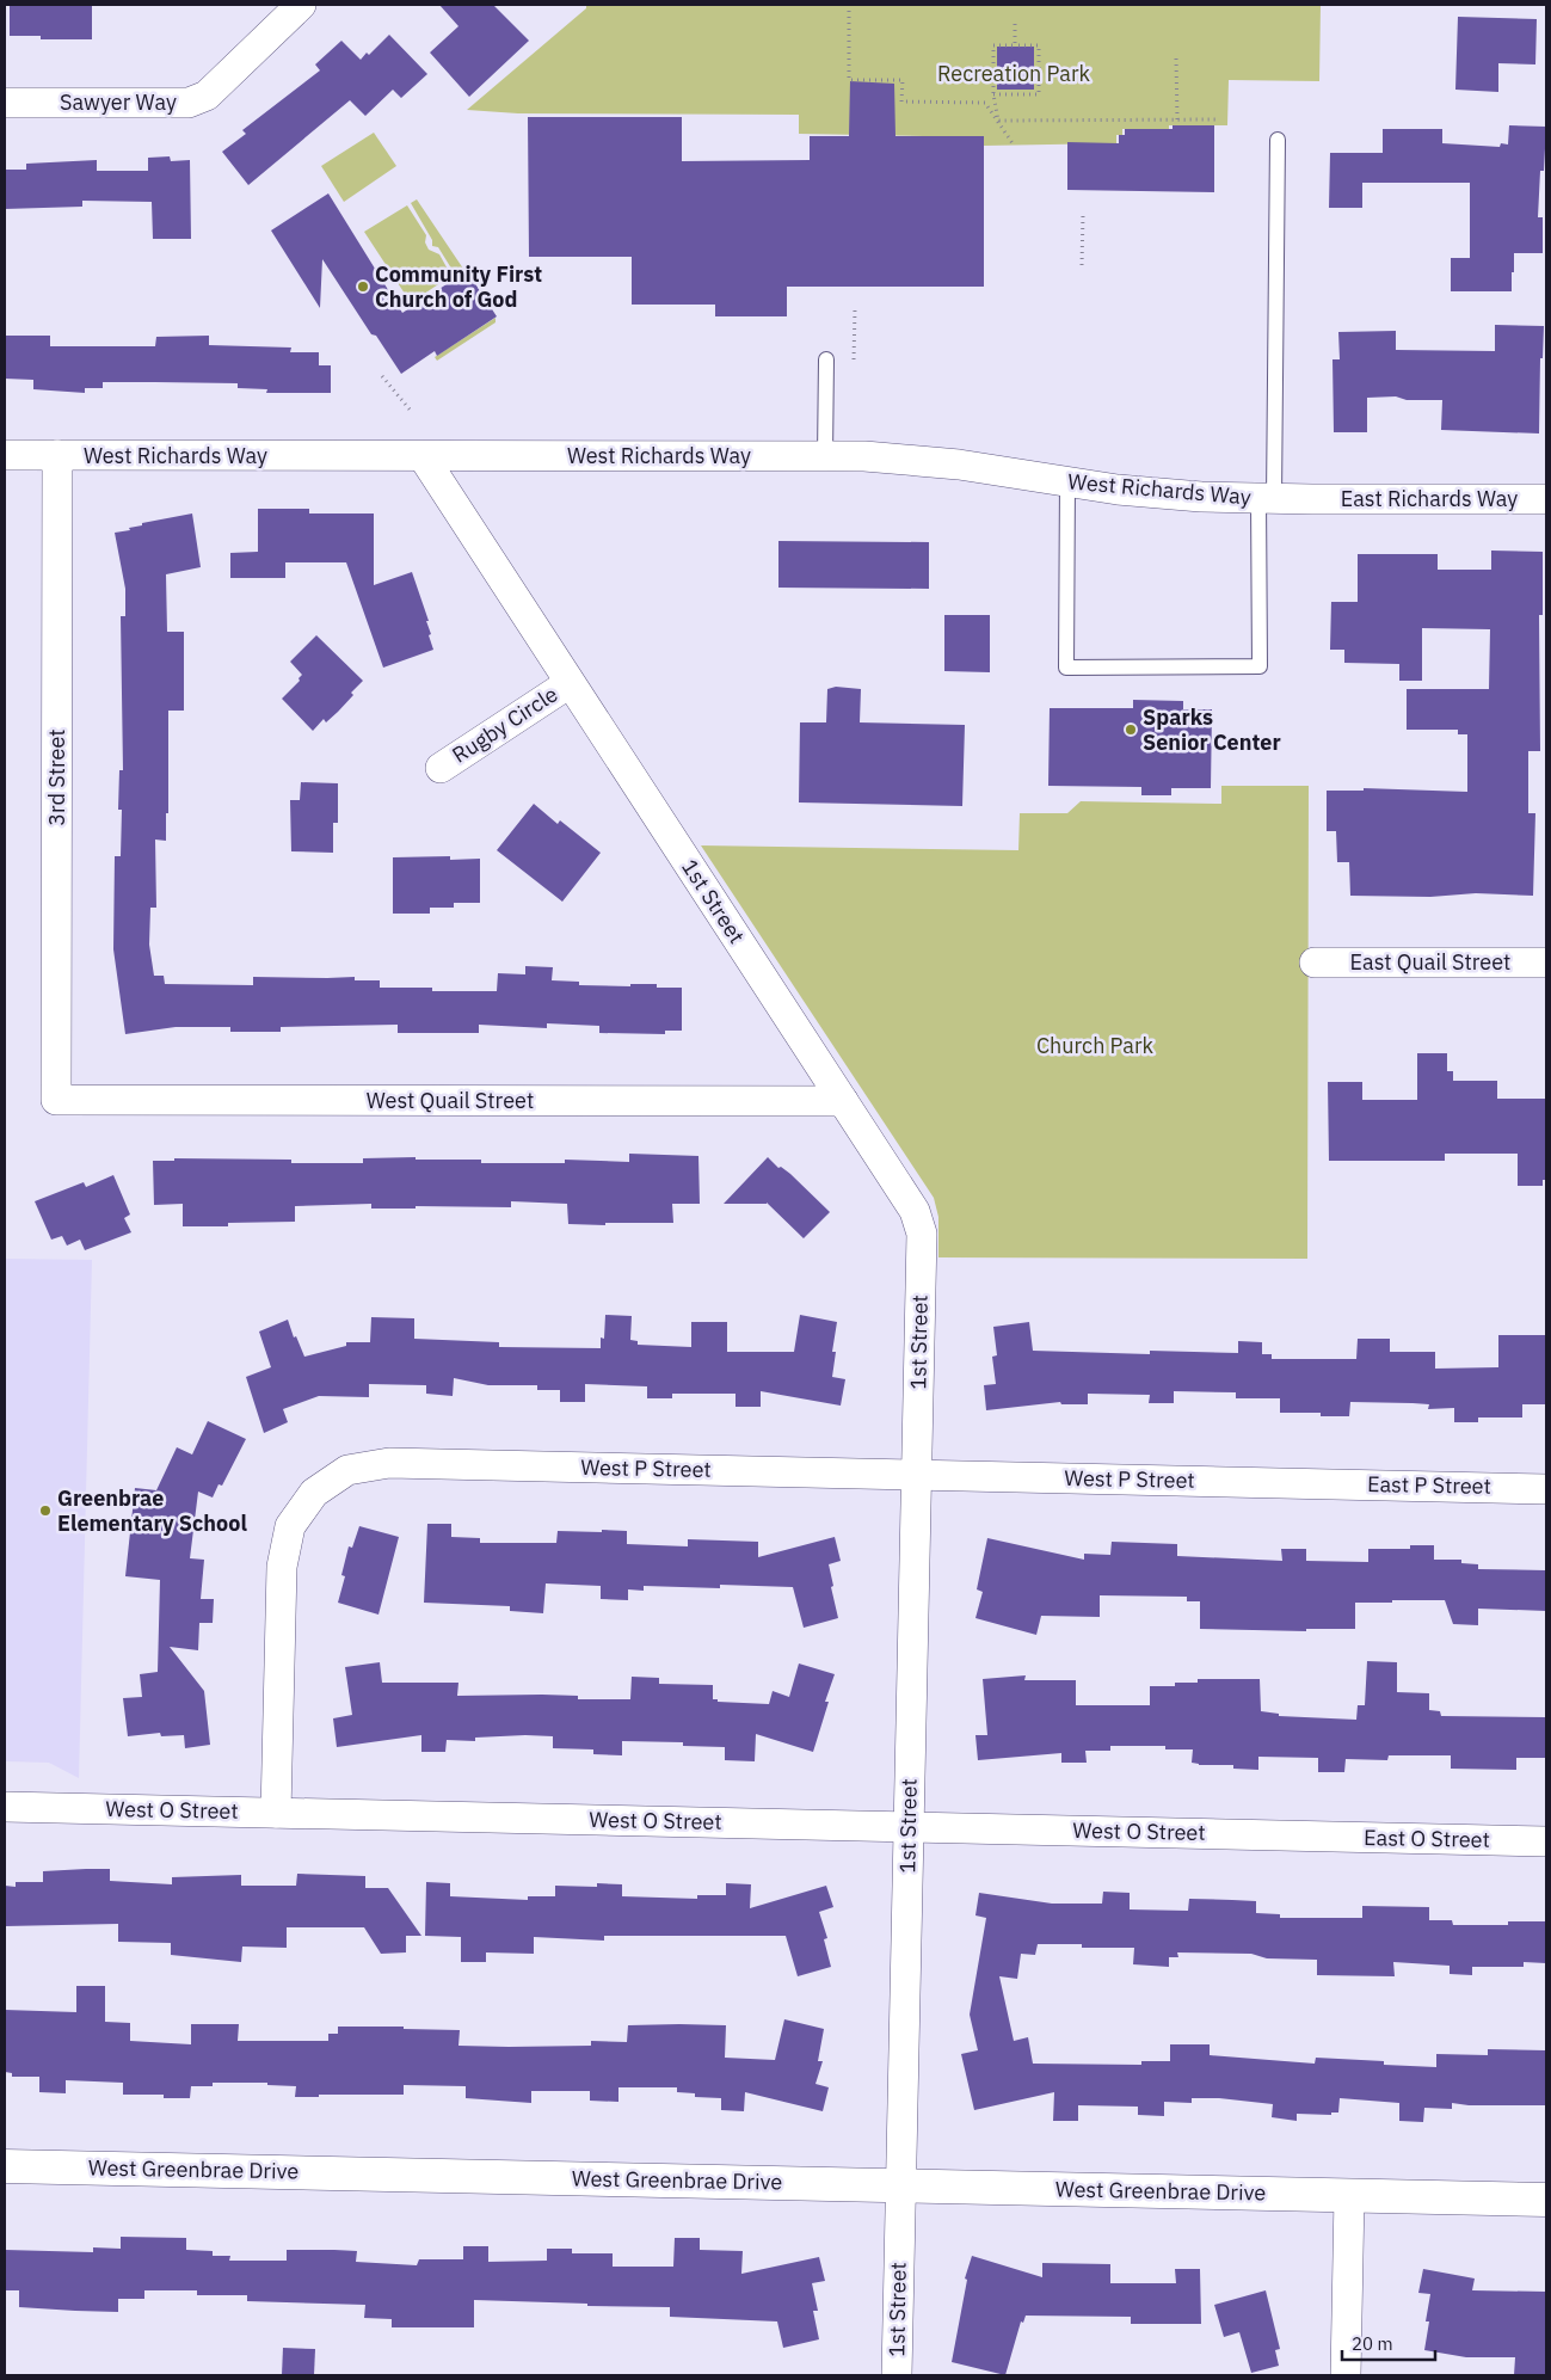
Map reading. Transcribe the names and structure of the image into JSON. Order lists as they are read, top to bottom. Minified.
{"streets":{"street":["Sawyer Way","West Richards Way","East Richards Way","Rugby Circle","3rd Street","1st Street","East Quail Street","West Quail Street","West P Street","East P Street","West O Street","East O Street","West Greenbrae Drive"]},"crossings":[["West Richards Way","East Richards Way"],["West Richards Way","3rd Street"],["West Richards Way","1st Street"],["Rugby Circle","1st Street"],["3rd Street","West Quail Street"],["1st Street","West Quail Street"],["1st Street","West P Street"],["1st Street","West O Street"],["1st Street","West Greenbrae Drive"],["West P Street","East P Street"],["West P Street","West O Street"],["West O Street","East O Street"]],"parks":["Recreation Park","Church Park"],"places":["Community First Church of God","Sparks Senior Center","Greenbrae Elementary School"],"scale_bar":"20 m"}
